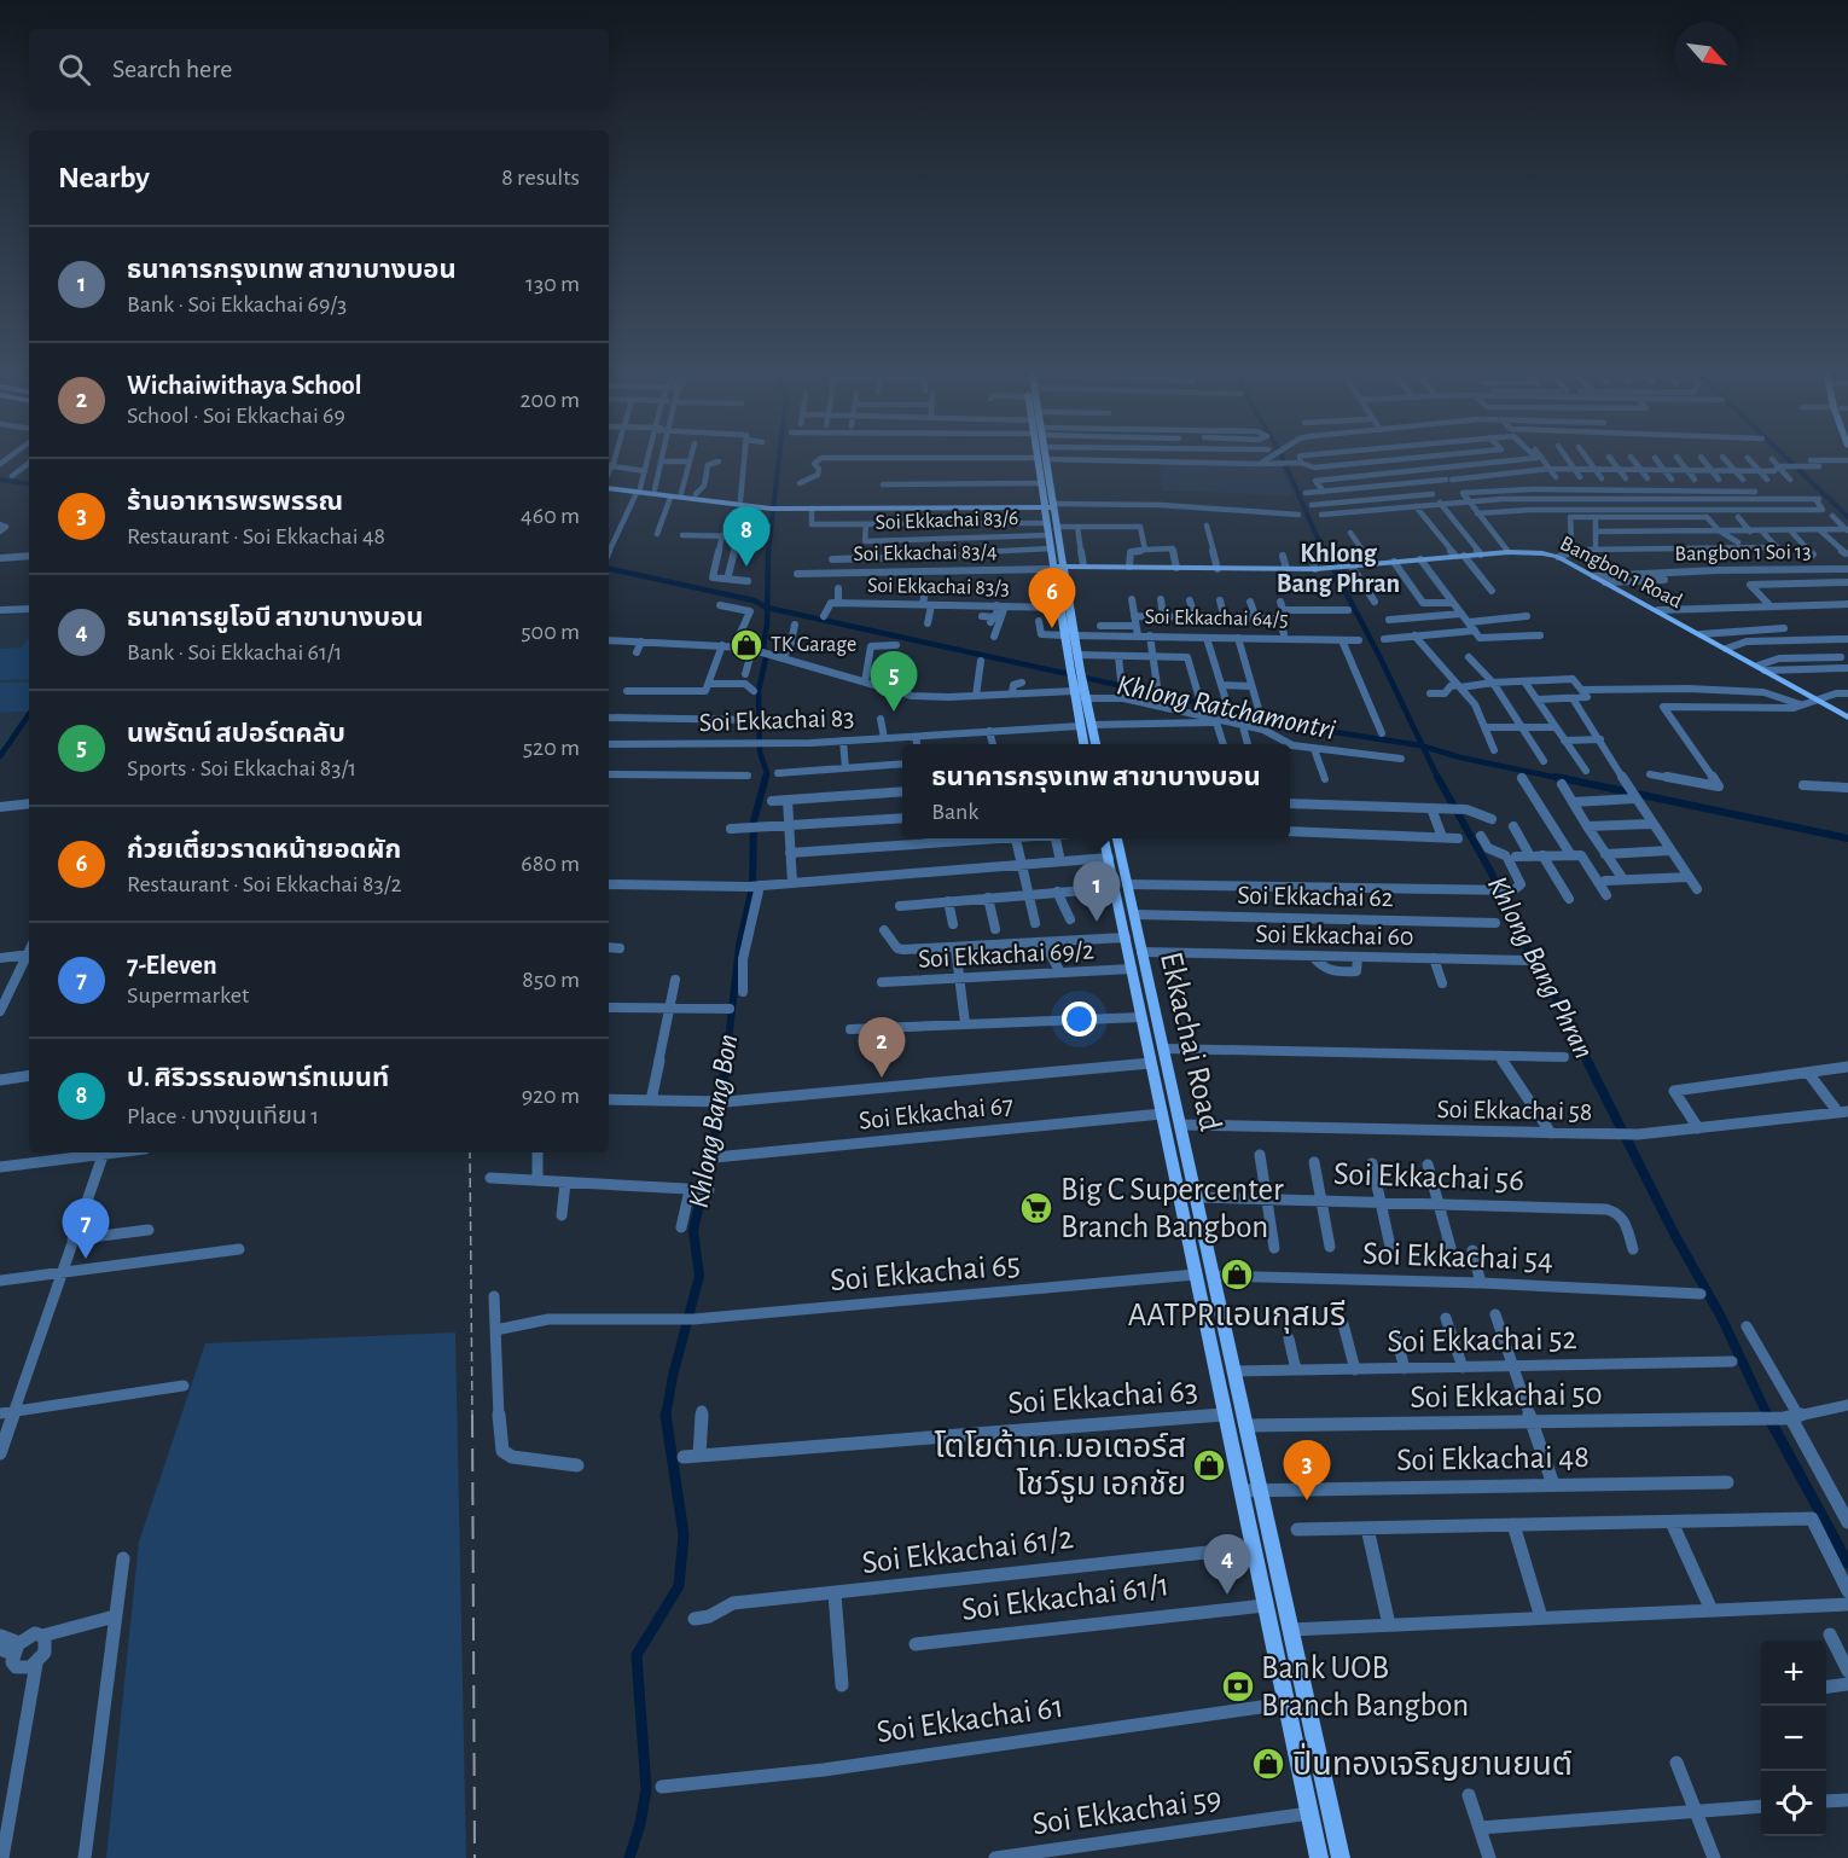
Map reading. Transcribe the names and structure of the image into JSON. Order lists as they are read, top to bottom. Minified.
{"streets":{"main road":["Bangbon 1 Road","Ekkachai Road"],"street":["Soi Ekkachai 83/6","Soi Ekkachai 83/4","Bangbon 1 Soi 13","Soi Ekkachai 83/3","Soi Ekkachai 64/5","Soi Ekkachai 83","Soi Ekkachai 62","Soi Ekkachai 60","Soi Ekkachai 69/2","Soi Ekkachai 58","Soi Ekkachai 67","Soi Ekkachai 56","Soi Ekkachai 54","Soi Ekkachai 65","Soi Ekkachai 52","Soi Ekkachai 50","Soi Ekkachai 63","Soi Ekkachai 48","Soi Ekkachai 61/2","Soi Ekkachai 61/1","Soi Ekkachai 61","Soi Ekkachai 59"]},"crossings":[["Soi Ekkachai 83/4","Bangbon 1 Road"],["Bangbon 1 Soi 13","Bangbon 1 Road"],["Soi Ekkachai 62","Ekkachai Road"],["Soi Ekkachai 60","Ekkachai Road"],["Soi Ekkachai 69/2","Ekkachai Road"],["Ekkachai Road","Soi Ekkachai 58"],["Ekkachai Road","Soi Ekkachai 67"],["Ekkachai Road","Soi Ekkachai 56"],["Ekkachai Road","Soi Ekkachai 54"],["Ekkachai Road","Soi Ekkachai 65"],["Ekkachai Road","Soi Ekkachai 52"],["Ekkachai Road","Soi Ekkachai 50"],["Ekkachai Road","Soi Ekkachai 63"],["Ekkachai Road","Soi Ekkachai 48"],["Ekkachai Road","Soi Ekkachai 61/2"],["Ekkachai Road","Soi Ekkachai 61/1"],["Ekkachai Road","Soi Ekkachai 61"],["Ekkachai Road","Soi Ekkachai 59"]],"districts":["Khlong Bang Phran"],"water":["Khlong Ratchamontri","Khlong Bang Phran","Khlong Bang Bon"],"places":{"shop":["TK Garage","AATPRแอนกุสมรี","โตโยต้าเค.มอเตอร์ส โชว์รูม เอกชัย","ปิ่นทองเจริญยานยนต์"],"supermarket":["Big C Supercenter Branch Bangbon"],"bank":["Bank UOB Branch Bangbon"]},"north":"bottom right","page":{"search":"Search here","heading":["Nearby","8 results"],"list":[{"mark":"1","name":"ธนาคารกรุงเทพ สาขาบางบอน","note":"Bank · Soi Ekkachai 69/3","value":"130 m"},{"mark":"2","name":"Wichaiwithaya School","note":"School · Soi Ekkachai 69","value":"200 m"},{"mark":"3","name":"ร้านอาหารพรพรรณ","note":"Restaurant · Soi Ekkachai 48","value":"460 m"},{"mark":"4","name":"ธนาคารยูโอบี สาขาบางบอน","note":"Bank · Soi Ekkachai 61/1","value":"500 m"},{"mark":"5","name":"นพรัตน์ สปอร์ตคลับ","note":"Sports · Soi Ekkachai 83/1","value":"520 m"},{"mark":"6","name":"ก๋วยเตี๋ยวราดหน้ายอดผัก","note":"Restaurant · Soi Ekkachai 83/2","value":"680 m"},{"mark":"7","name":"7-Eleven","note":"Supermarket","value":"850 m"},{"mark":"8","name":"ป. ศิริวรรณอพาร์ทเมนท์","note":"Place · บางขุนเทียน 1","value":"920 m"}],"pins":["8","6","5","1","2","7","3","4"],"popup":["ธนาคารกรุงเทพ สาขาบางบอน","Bank"],"map_buttons":["+","−"]}}
